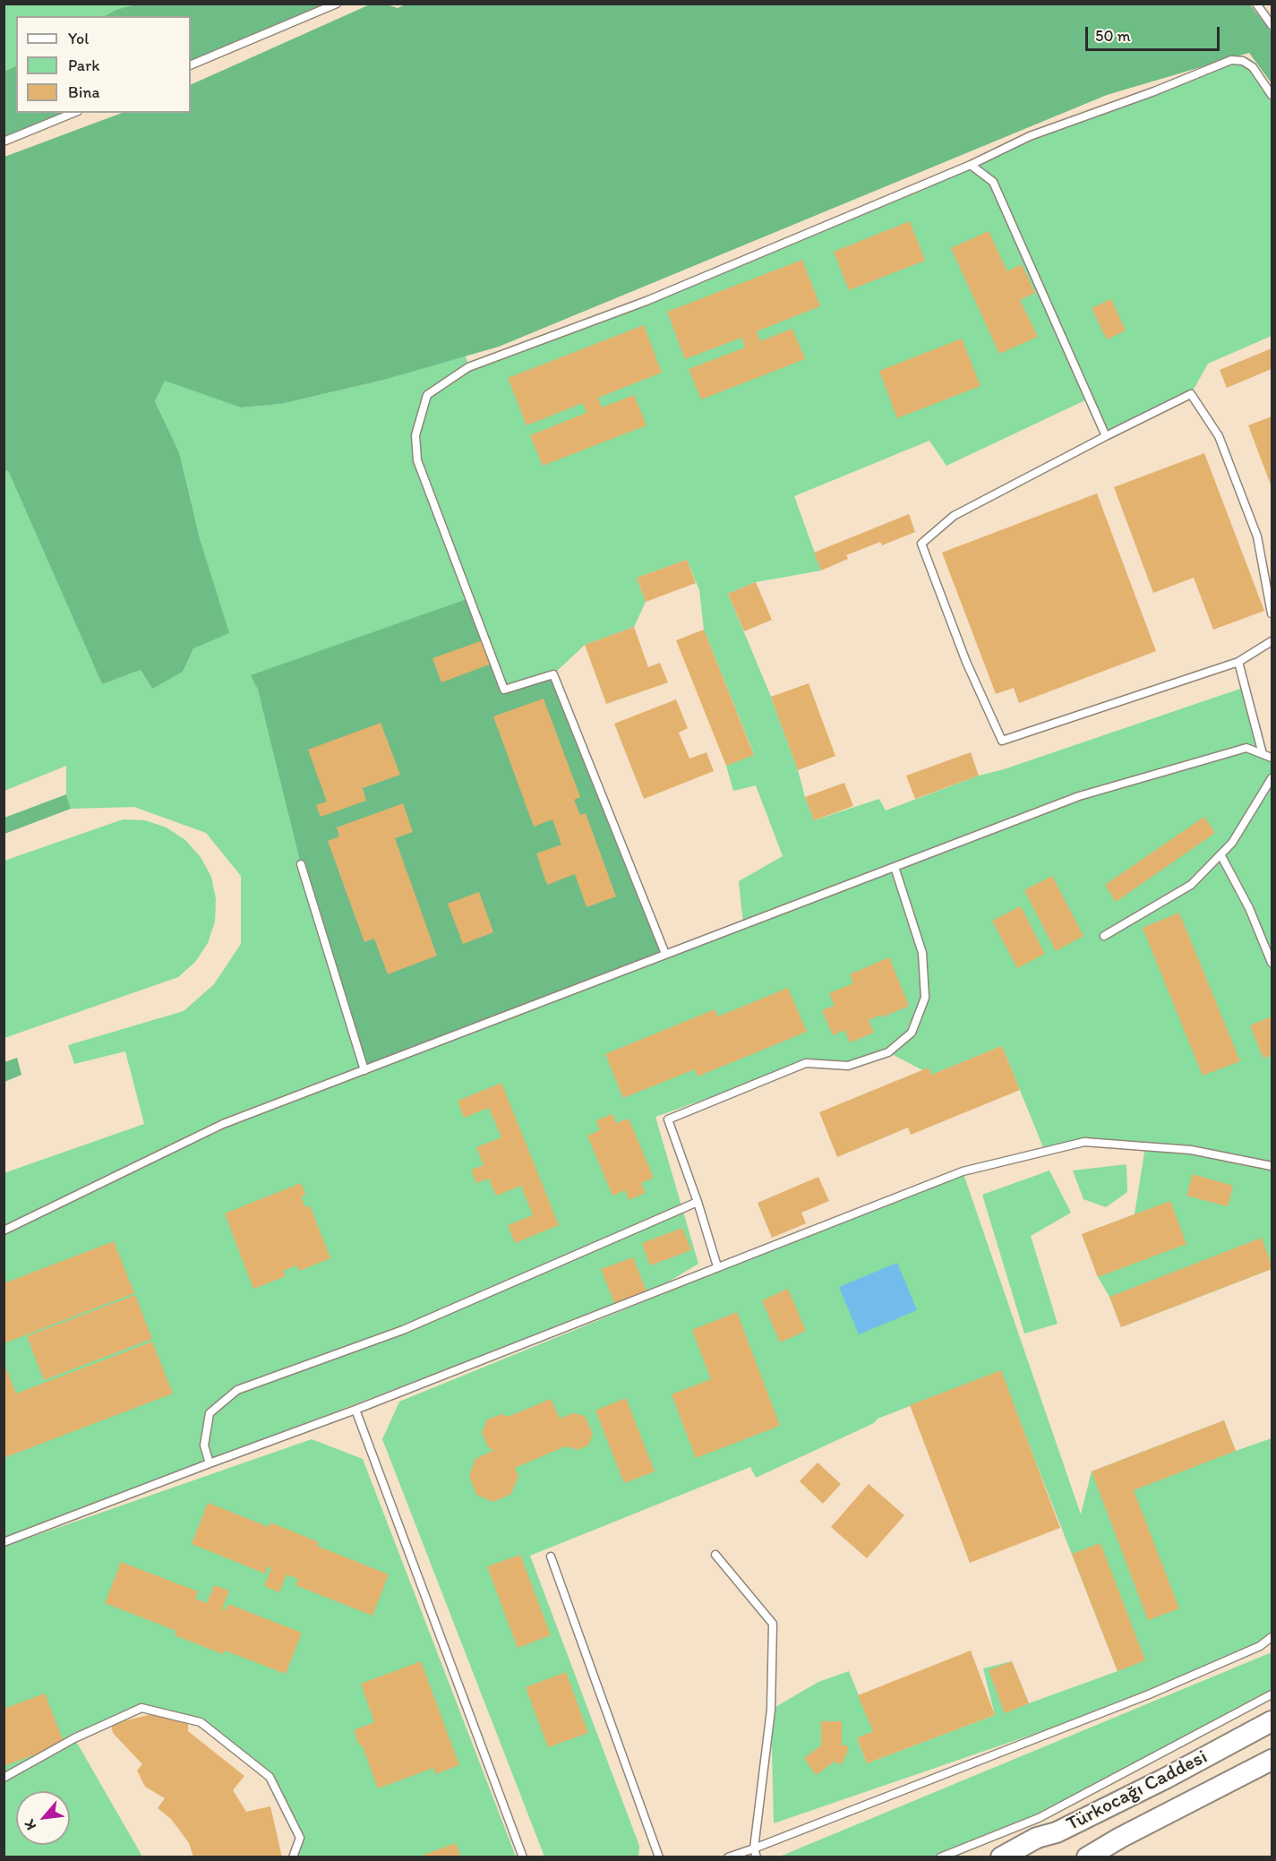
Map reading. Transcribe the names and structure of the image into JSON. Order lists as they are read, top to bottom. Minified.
{"streets":{"main road":["Türkocağı Caddesi"]},"legend":["Yol","Park","Bina"],"scale_bar":"50 m","north":"bottom left"}
